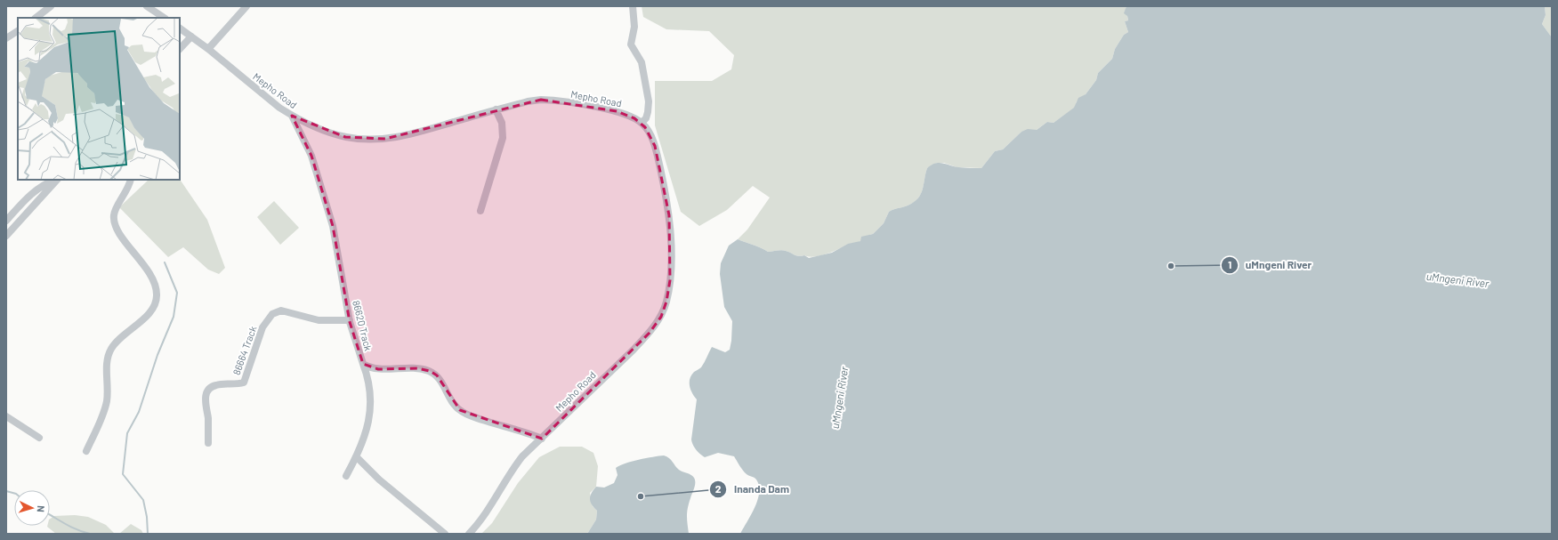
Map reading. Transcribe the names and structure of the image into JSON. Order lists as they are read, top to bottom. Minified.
{"streets":{"street":["Mepho Road","86620 Track","86664 Track"]},"crossings":[["Mepho Road","86620 Track"],["86620 Track","86664 Track"]],"water":["uMngeni River"],"places":["uMngeni River","Inanda Dam"],"north":"right"}
